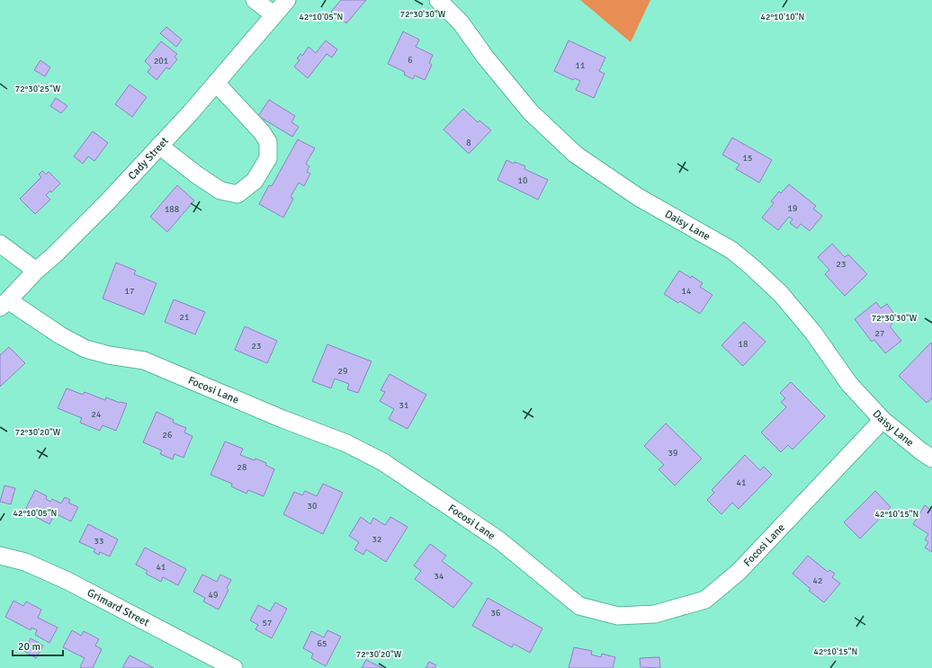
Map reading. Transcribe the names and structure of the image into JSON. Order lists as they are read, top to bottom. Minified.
{"streets":{"street":["Cady Street","Daisy Lane","Focosi Lane","Grimard Street"]},"crossings":[["Cady Street","Focosi Lane"],["Daisy Lane","Focosi Lane"]],"house_numbers":["6","201","11","8","15","10","19","188","23","17","14","21","27","18","23","29","31","24","26","39","28","41","30","32","33","41","34","42","49","36","57","65"],"scale_bar":"20 m","coordinates":["72°30'30\"W","42°10'05\"N","42°10'10\"N","72°30'25\"W","72°30'20\"W","42°10'15\"N"]}
